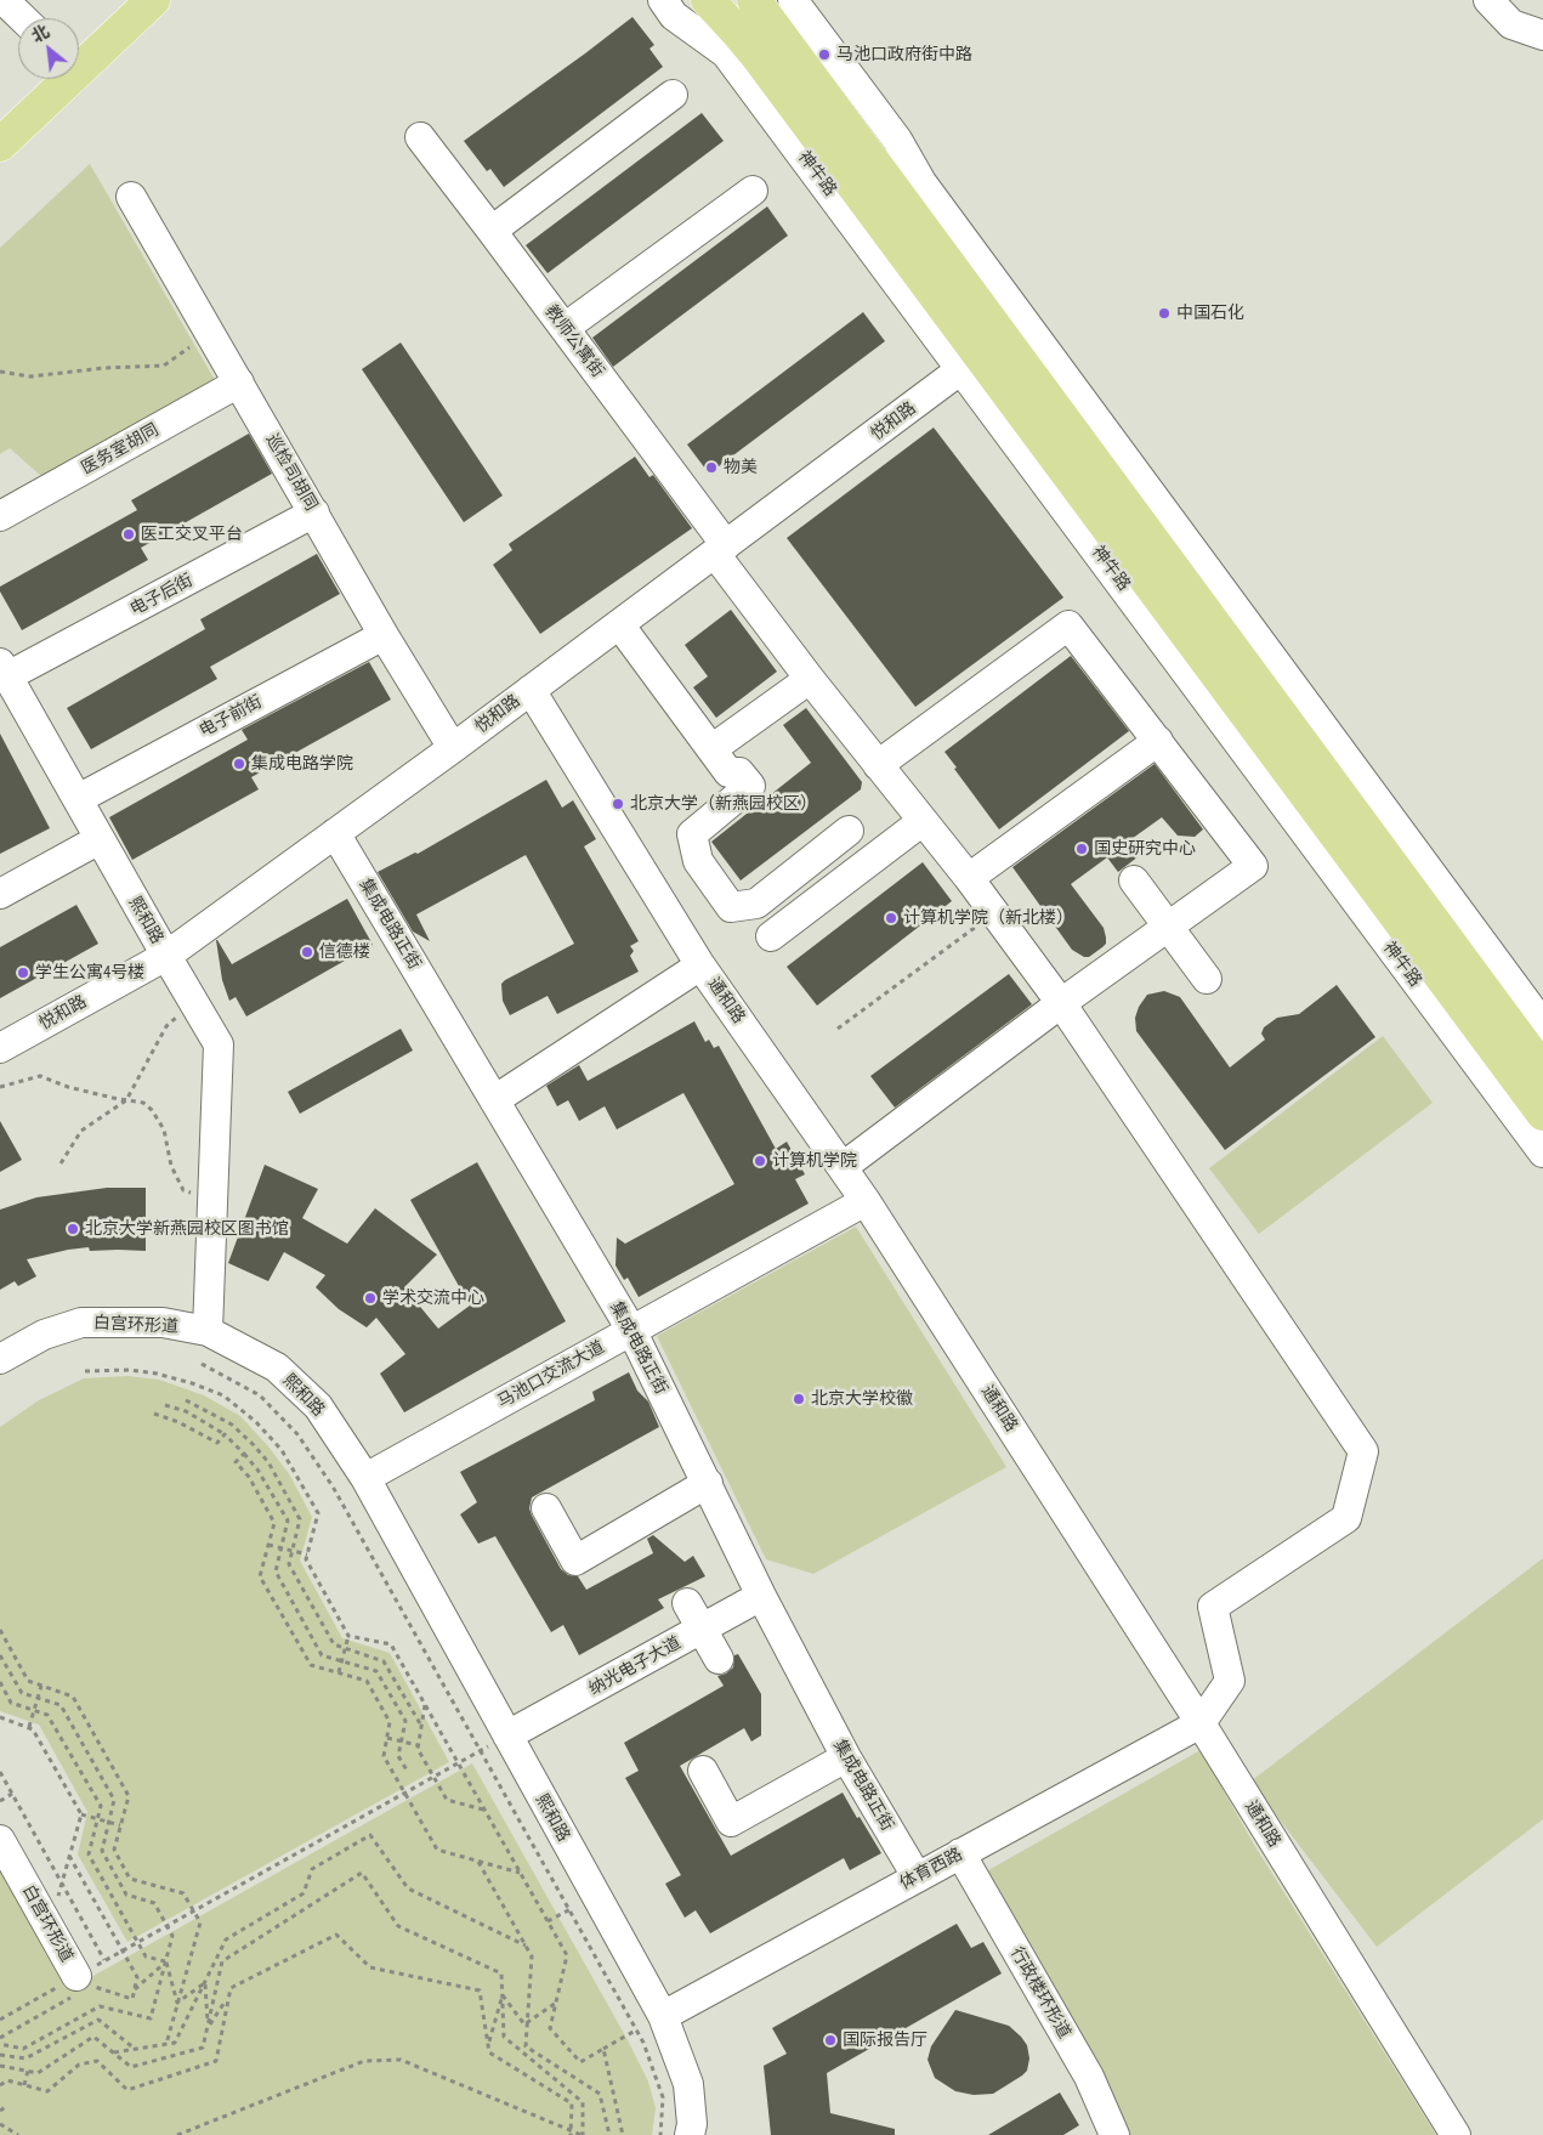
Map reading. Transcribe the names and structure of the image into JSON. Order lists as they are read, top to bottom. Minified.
{"streets":{"main road":["神牛路"],"street":["教师公寓街","悦和路","医务室胡同","巡检司胡同","电子后街","电子前街","熙和路","集成电路正街","通和路","白宫环形道","马池口交流大道","纳光电子大道","体育西路","行政楼环形道"]},"crossings":[["神牛路","悦和路"],["教师公寓街","悦和路"],["教师公寓街","通和路"],["教师公寓街","体育西路"],["悦和路","巡检司胡同"],["悦和路","熙和路"],["悦和路","集成电路正街"],["悦和路","通和路"],["医务室胡同","巡检司胡同"],["巡检司胡同","电子后街"],["巡检司胡同","电子前街"],["电子后街","熙和路"],["电子前街","熙和路"],["熙和路","白宫环形道"],["熙和路","马池口交流大道"],["熙和路","纳光电子大道"],["熙和路","体育西路"],["集成电路正街","马池口交流大道"],["集成电路正街","纳光电子大道"],["集成电路正街","体育西路"],["通和路","马池口交流大道"],["通和路","体育西路"],["体育西路","行政楼环形道"]],"places":["马池口政府街中路","中国石化","物美","医工交叉平台","集成电路学院","北京大学（新燕园校区）","国史研究中心","计算机学院（新北楼）","信德楼","学生公寓4号楼","计算机学院","北京大学新燕园校区图书馆","学术交流中心","北京大学校徽","国际报告厅"],"north":"top left"}
